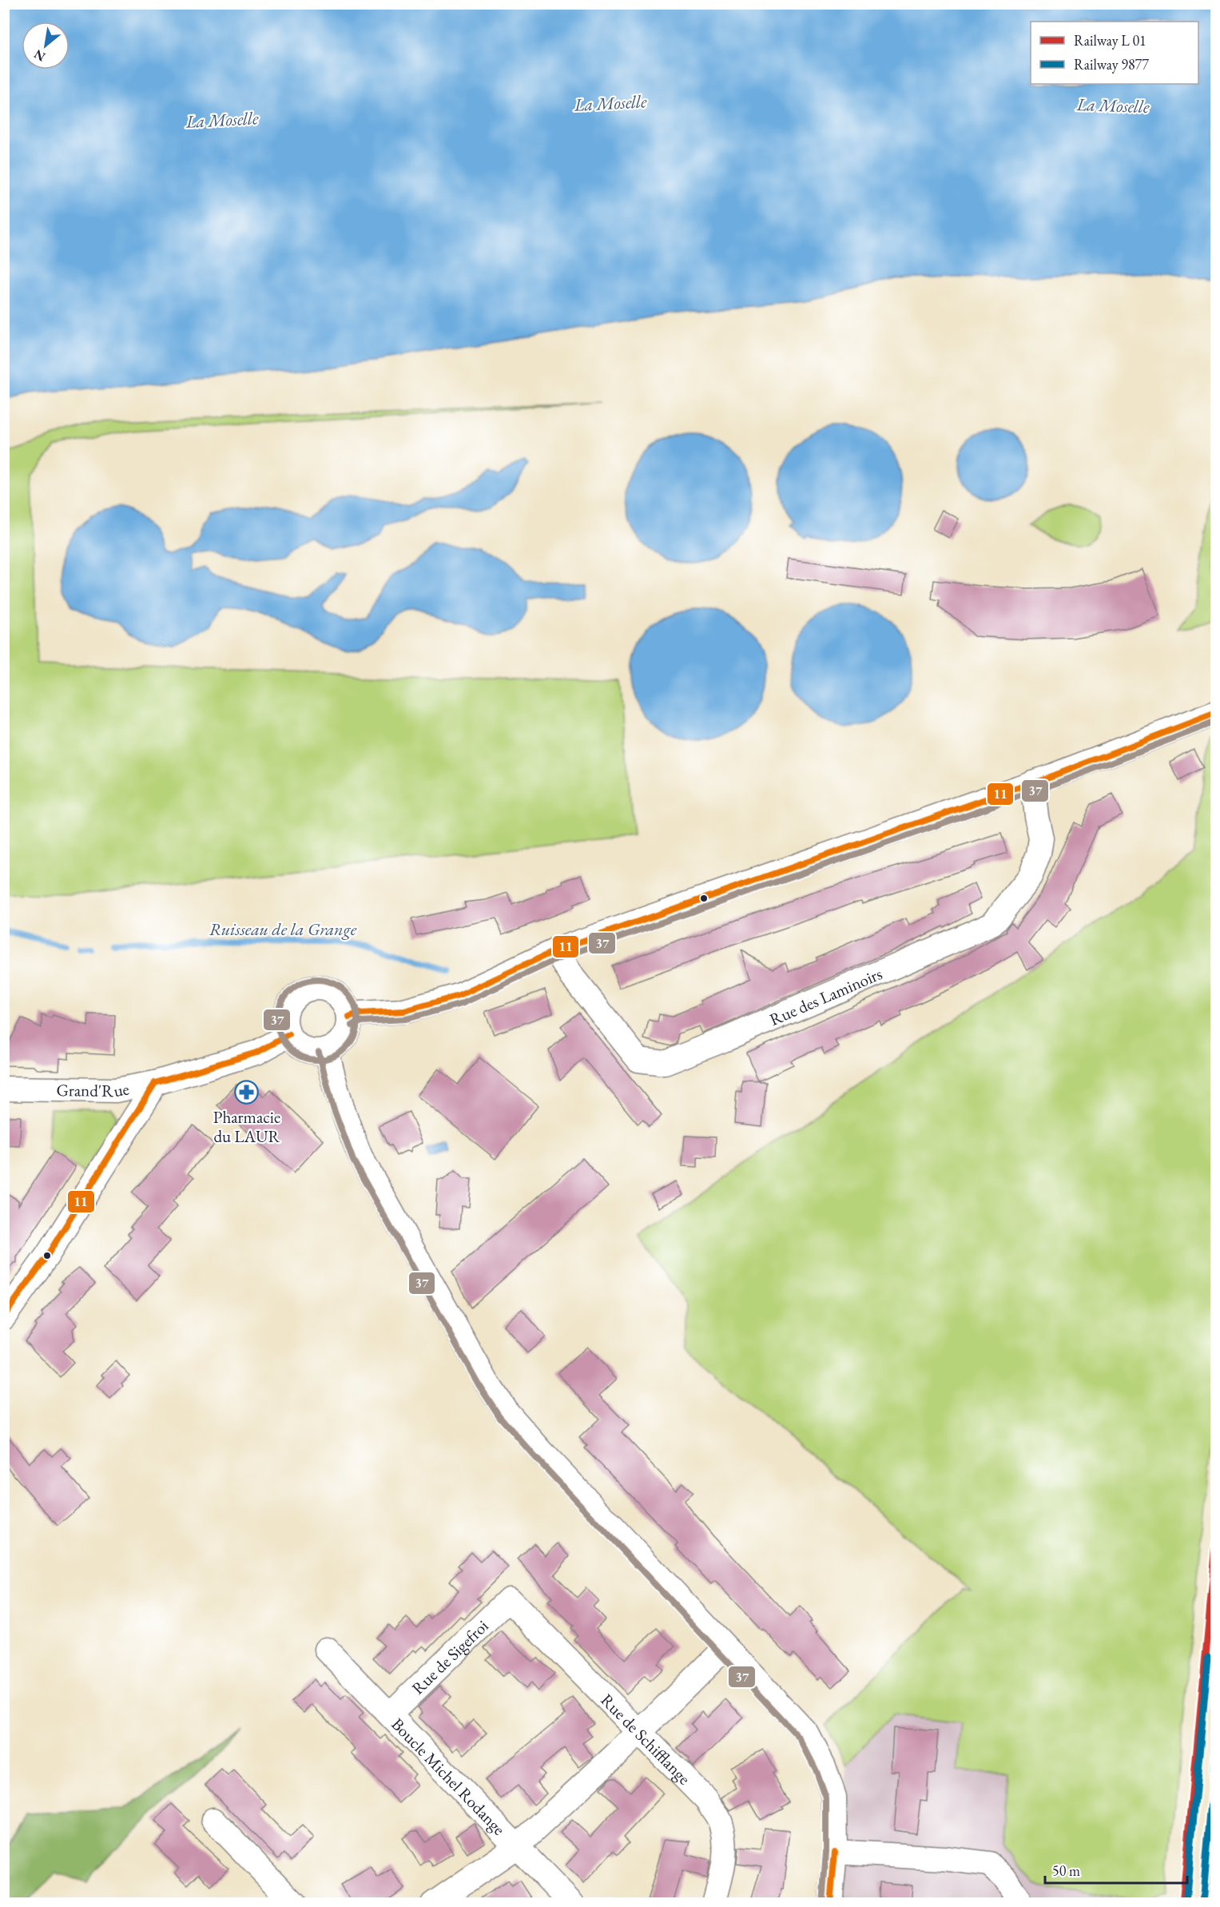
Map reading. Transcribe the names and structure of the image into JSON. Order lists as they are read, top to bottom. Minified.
{"streets":{"street":["Rue des Laminoirs","Grand'Rue","Rue de Sigefroi","Rue de Schifflange","Boucle Michel Rodange"]},"crossings":[["Rue de Sigefroi","Rue de Schifflange"],["Rue de Sigefroi","Boucle Michel Rodange"]],"water":["La Moselle","Ruisseau de la Grange"],"places":{"pharmacy":["Pharmacie du LAUR"]},"lines":["transit line 11","transit line 37","rail line 9877"],"legend":["Railway L 01","Railway 9877"],"scale_bar":"50 m","north":"bottom left"}
